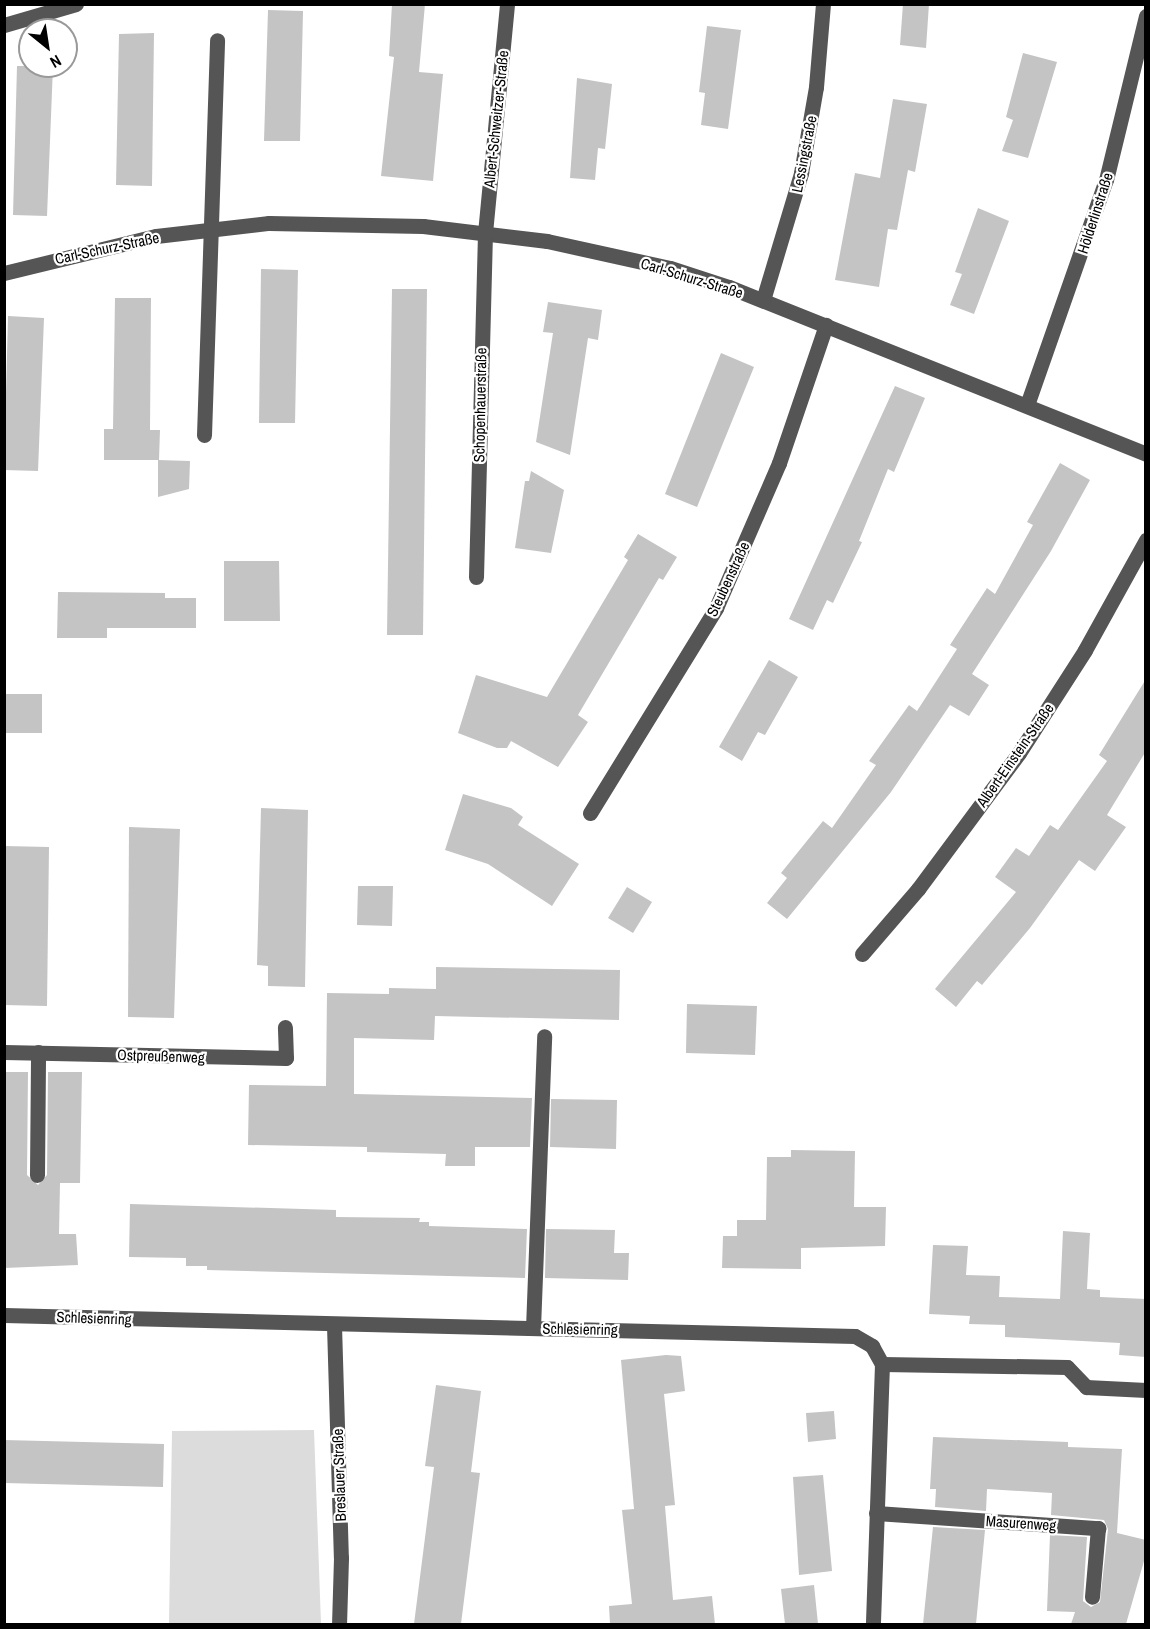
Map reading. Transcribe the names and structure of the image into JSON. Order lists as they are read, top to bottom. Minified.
{"streets":{"street":["Albert-Schweitzer-Straße","Lessingstraße","Hölderlinstraße","Carl-Schurz-Straße","Schopenhauerstraße","Steubenstraße","Albert-Einstein-Straße","Ostpreußenweg","Schlesienring","Breslauer Straße","Masurenweg"]},"crossings":[["Albert-Schweitzer-Straße","Carl-Schurz-Straße"],["Albert-Schweitzer-Straße","Schopenhauerstraße"],["Lessingstraße","Carl-Schurz-Straße"],["Hölderlinstraße","Carl-Schurz-Straße"],["Carl-Schurz-Straße","Schopenhauerstraße"],["Carl-Schurz-Straße","Steubenstraße"],["Schlesienring","Breslauer Straße"]],"north":"bottom right"}
